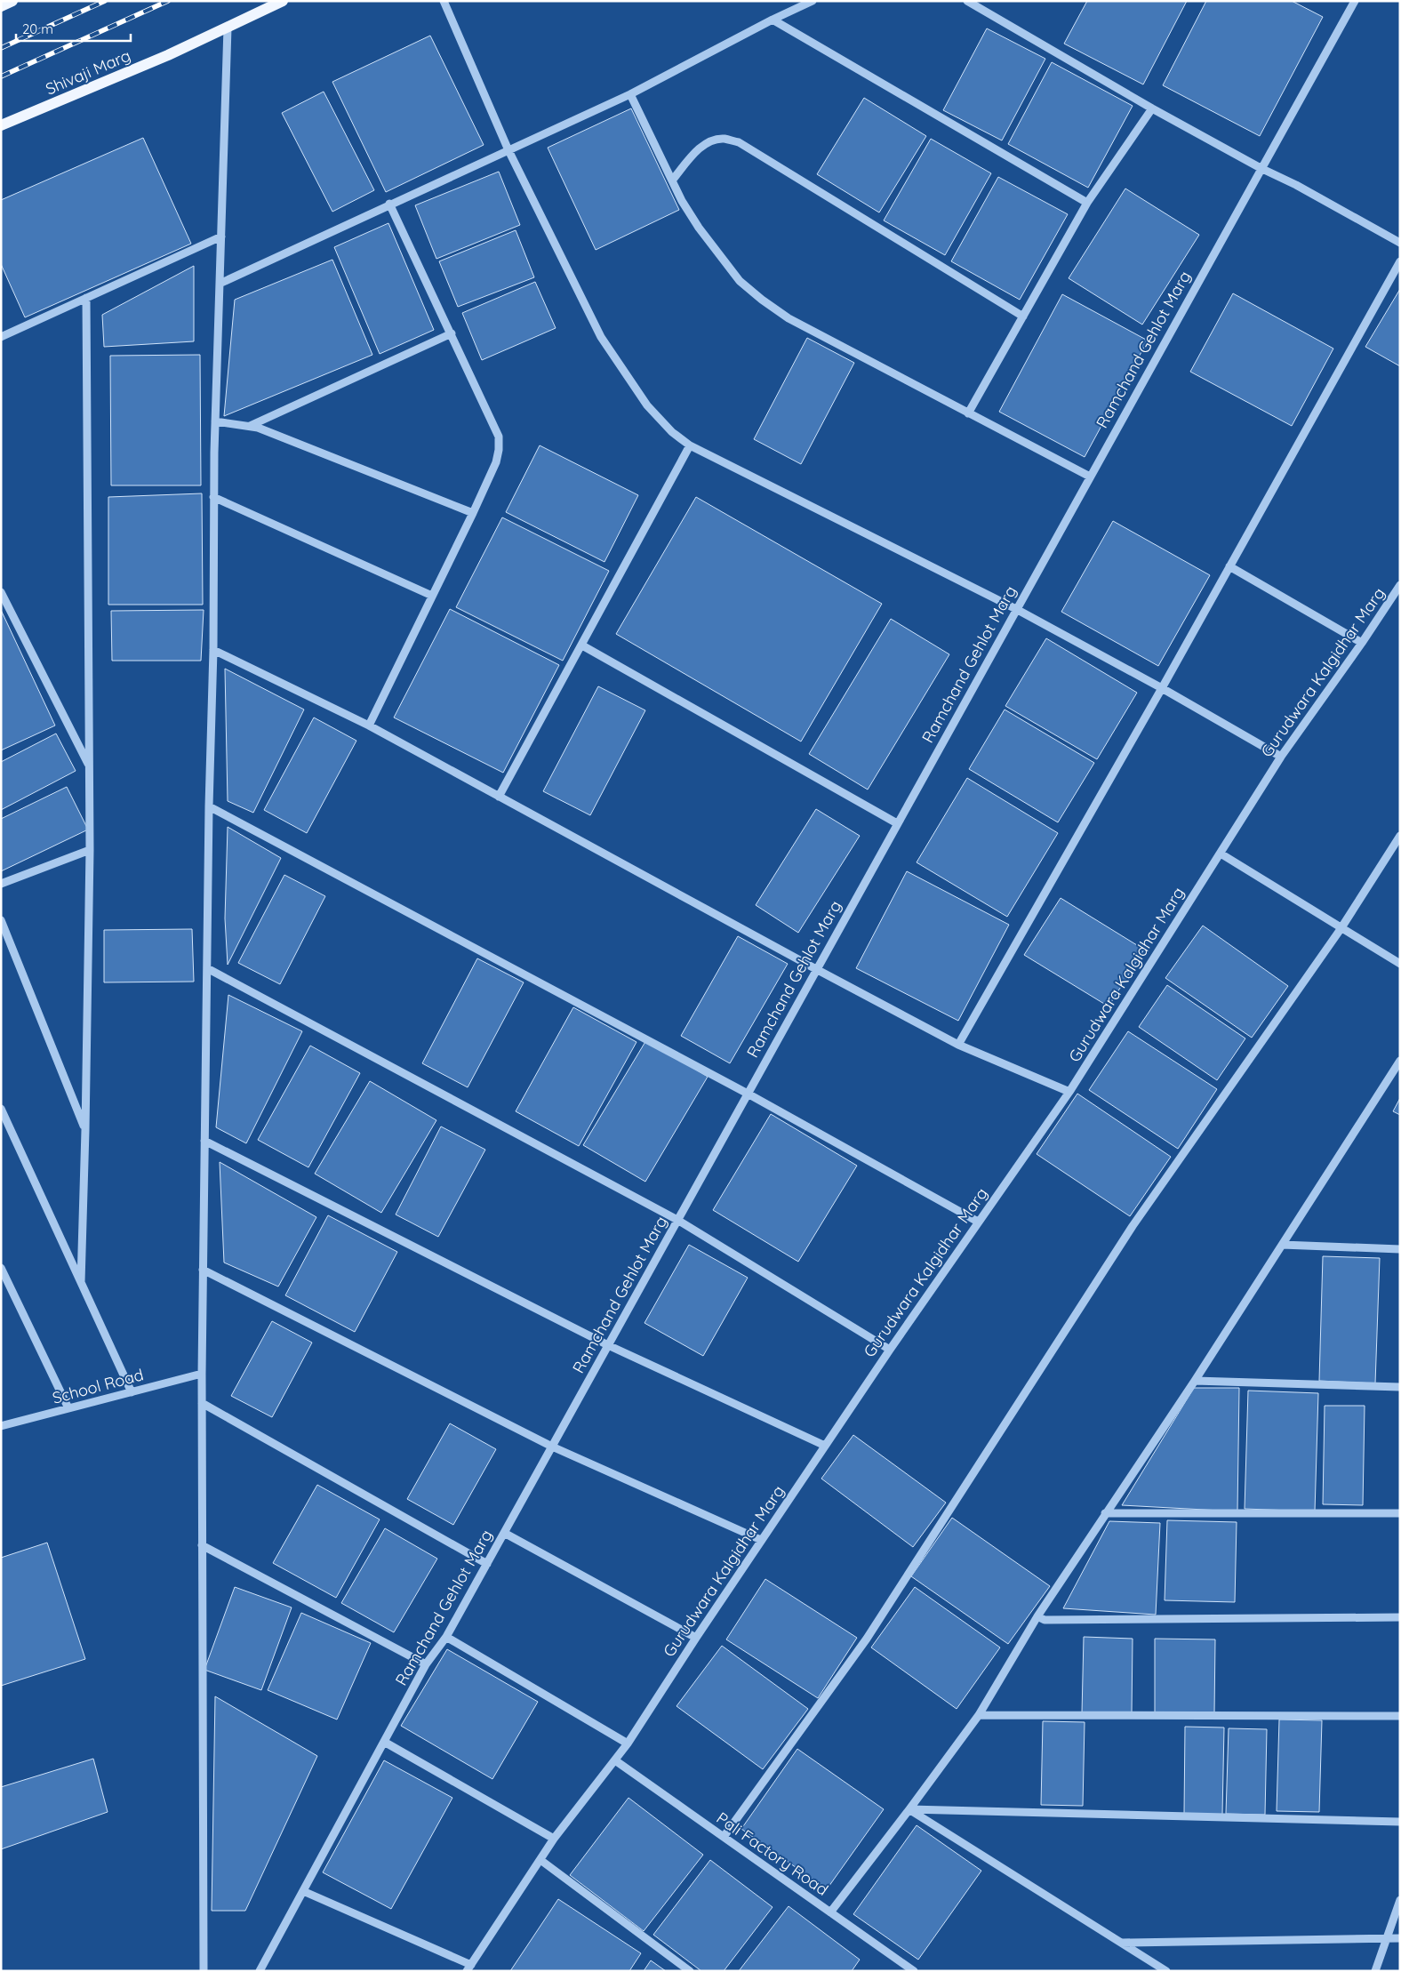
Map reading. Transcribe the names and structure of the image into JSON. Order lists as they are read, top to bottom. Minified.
{"streets":{"main road":["Shivaji Marg"],"street":["Ramchand Gehlot Marg","Gurudwara Kalgidhar Marg","School Road","Pali Factory Road"]},"crossings":[["Gurudwara Kalgidhar Marg","Pali Factory Road"]],"scale_bar":"20 m"}
